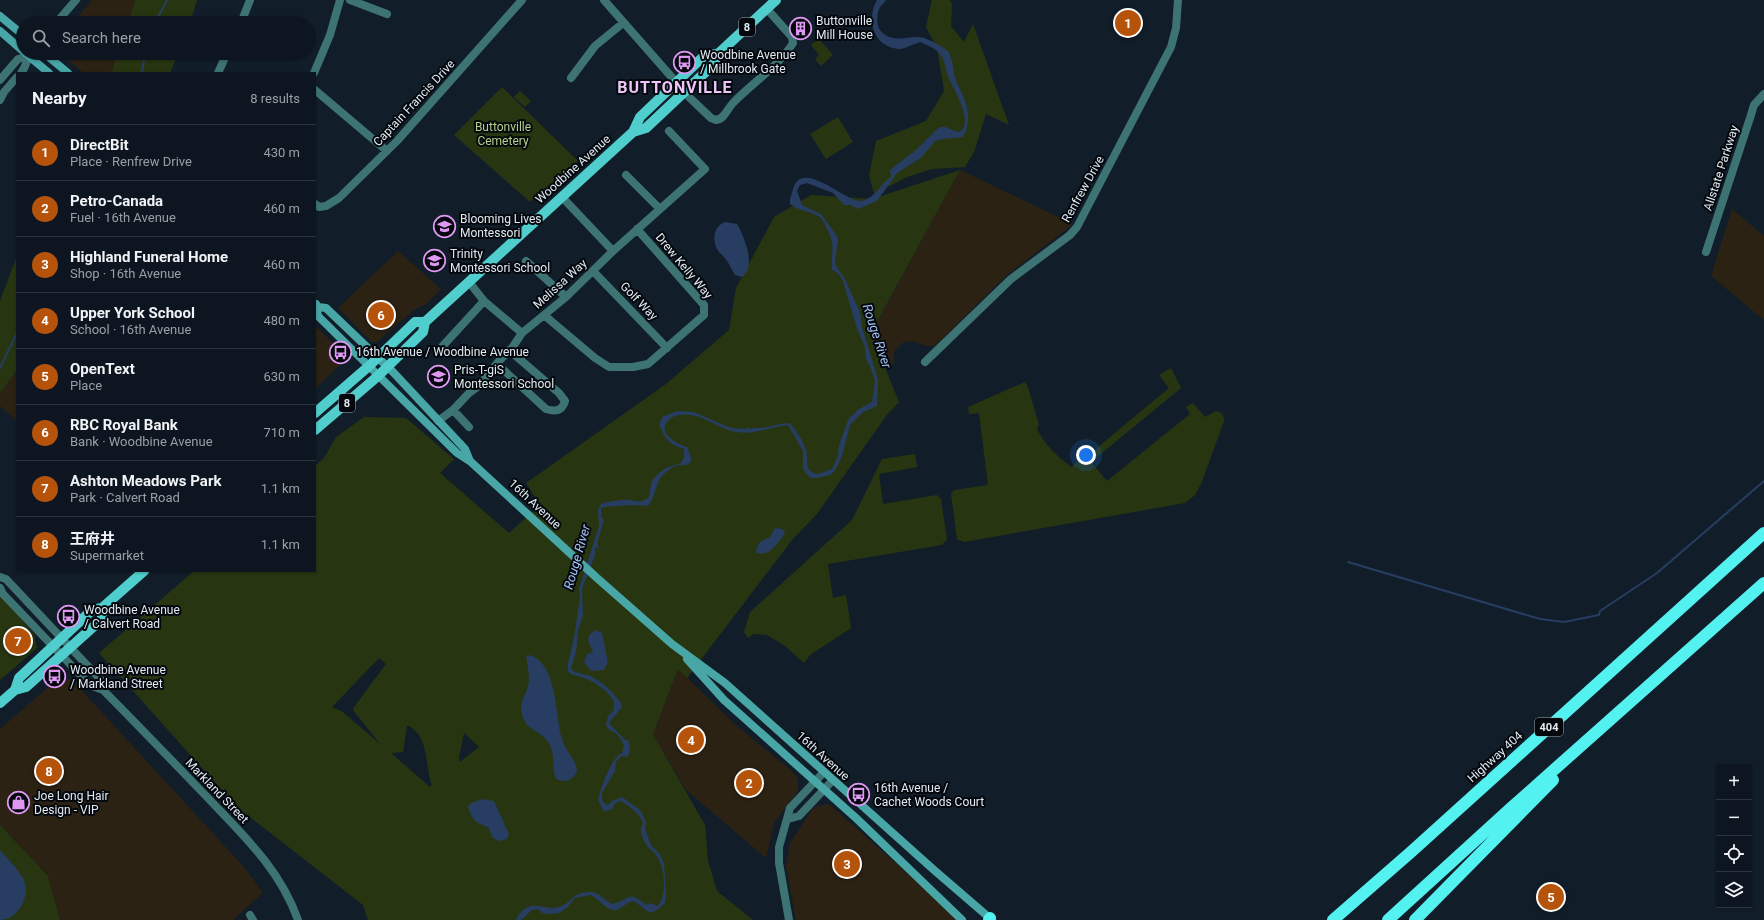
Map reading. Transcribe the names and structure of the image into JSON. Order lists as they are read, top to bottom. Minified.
{"streets":{"highway":["404","Highway 404"],"main road":["8","Woodbine Avenue","16th Avenue"],"street":["Captain Francis Drive","Allstate Parkway","Renfrew Drive","Drew Kelly Way","Melissa Way","Golf Way","Markland Street"]},"crossings":[["Woodbine Avenue","16th Avenue"],["Drew Kelly Way","Melissa Way"],["Drew Kelly Way","Golf Way"],["Melissa Way","Golf Way"],["Melissa Way","16th Avenue"]],"districts":["BUTTONVILLE"],"water":["Rouge River"],"parks":["Buttonville Cemetery"],"places":{"building":["Buttonville Mill House"],"bus stop":["Woodbine Avenue / Millbrook Gate","16th Avenue / Woodbine Avenue","Woodbine Avenue / Calvert Road","Woodbine Avenue / Markland Street","16th Avenue / Cachet Woods Court"],"school or university":["Blooming Lives Montessori","Trinity Montessori School","Pris-T-giS Montessori School"],"shop":["Joe Long Hair Design - VIP"]},"page":{"pins":["1","6","7","4","8","2","3","5"],"search":"Search here","heading":["Nearby","8 results"],"list":[{"mark":"1","name":"DirectBit","note":"Place · Renfrew Drive","value":"430 m"},{"mark":"2","name":"Petro-Canada","note":"Fuel · 16th Avenue","value":"460 m"},{"mark":"3","name":"Highland Funeral Home","note":"Shop · 16th Avenue","value":"460 m"},{"mark":"4","name":"Upper York School","note":"School · 16th Avenue","value":"480 m"},{"mark":"5","name":"OpenText","note":"Place","value":"630 m"},{"mark":"6","name":"RBC Royal Bank","note":"Bank · Woodbine Avenue","value":"710 m"},{"mark":"7","name":"Ashton Meadows Park","note":"Park · Calvert Road","value":"1.1 km"},{"mark":"8","name":"王府井","note":"Supermarket","value":"1.1 km"}],"map_buttons":["+","−"]}}
